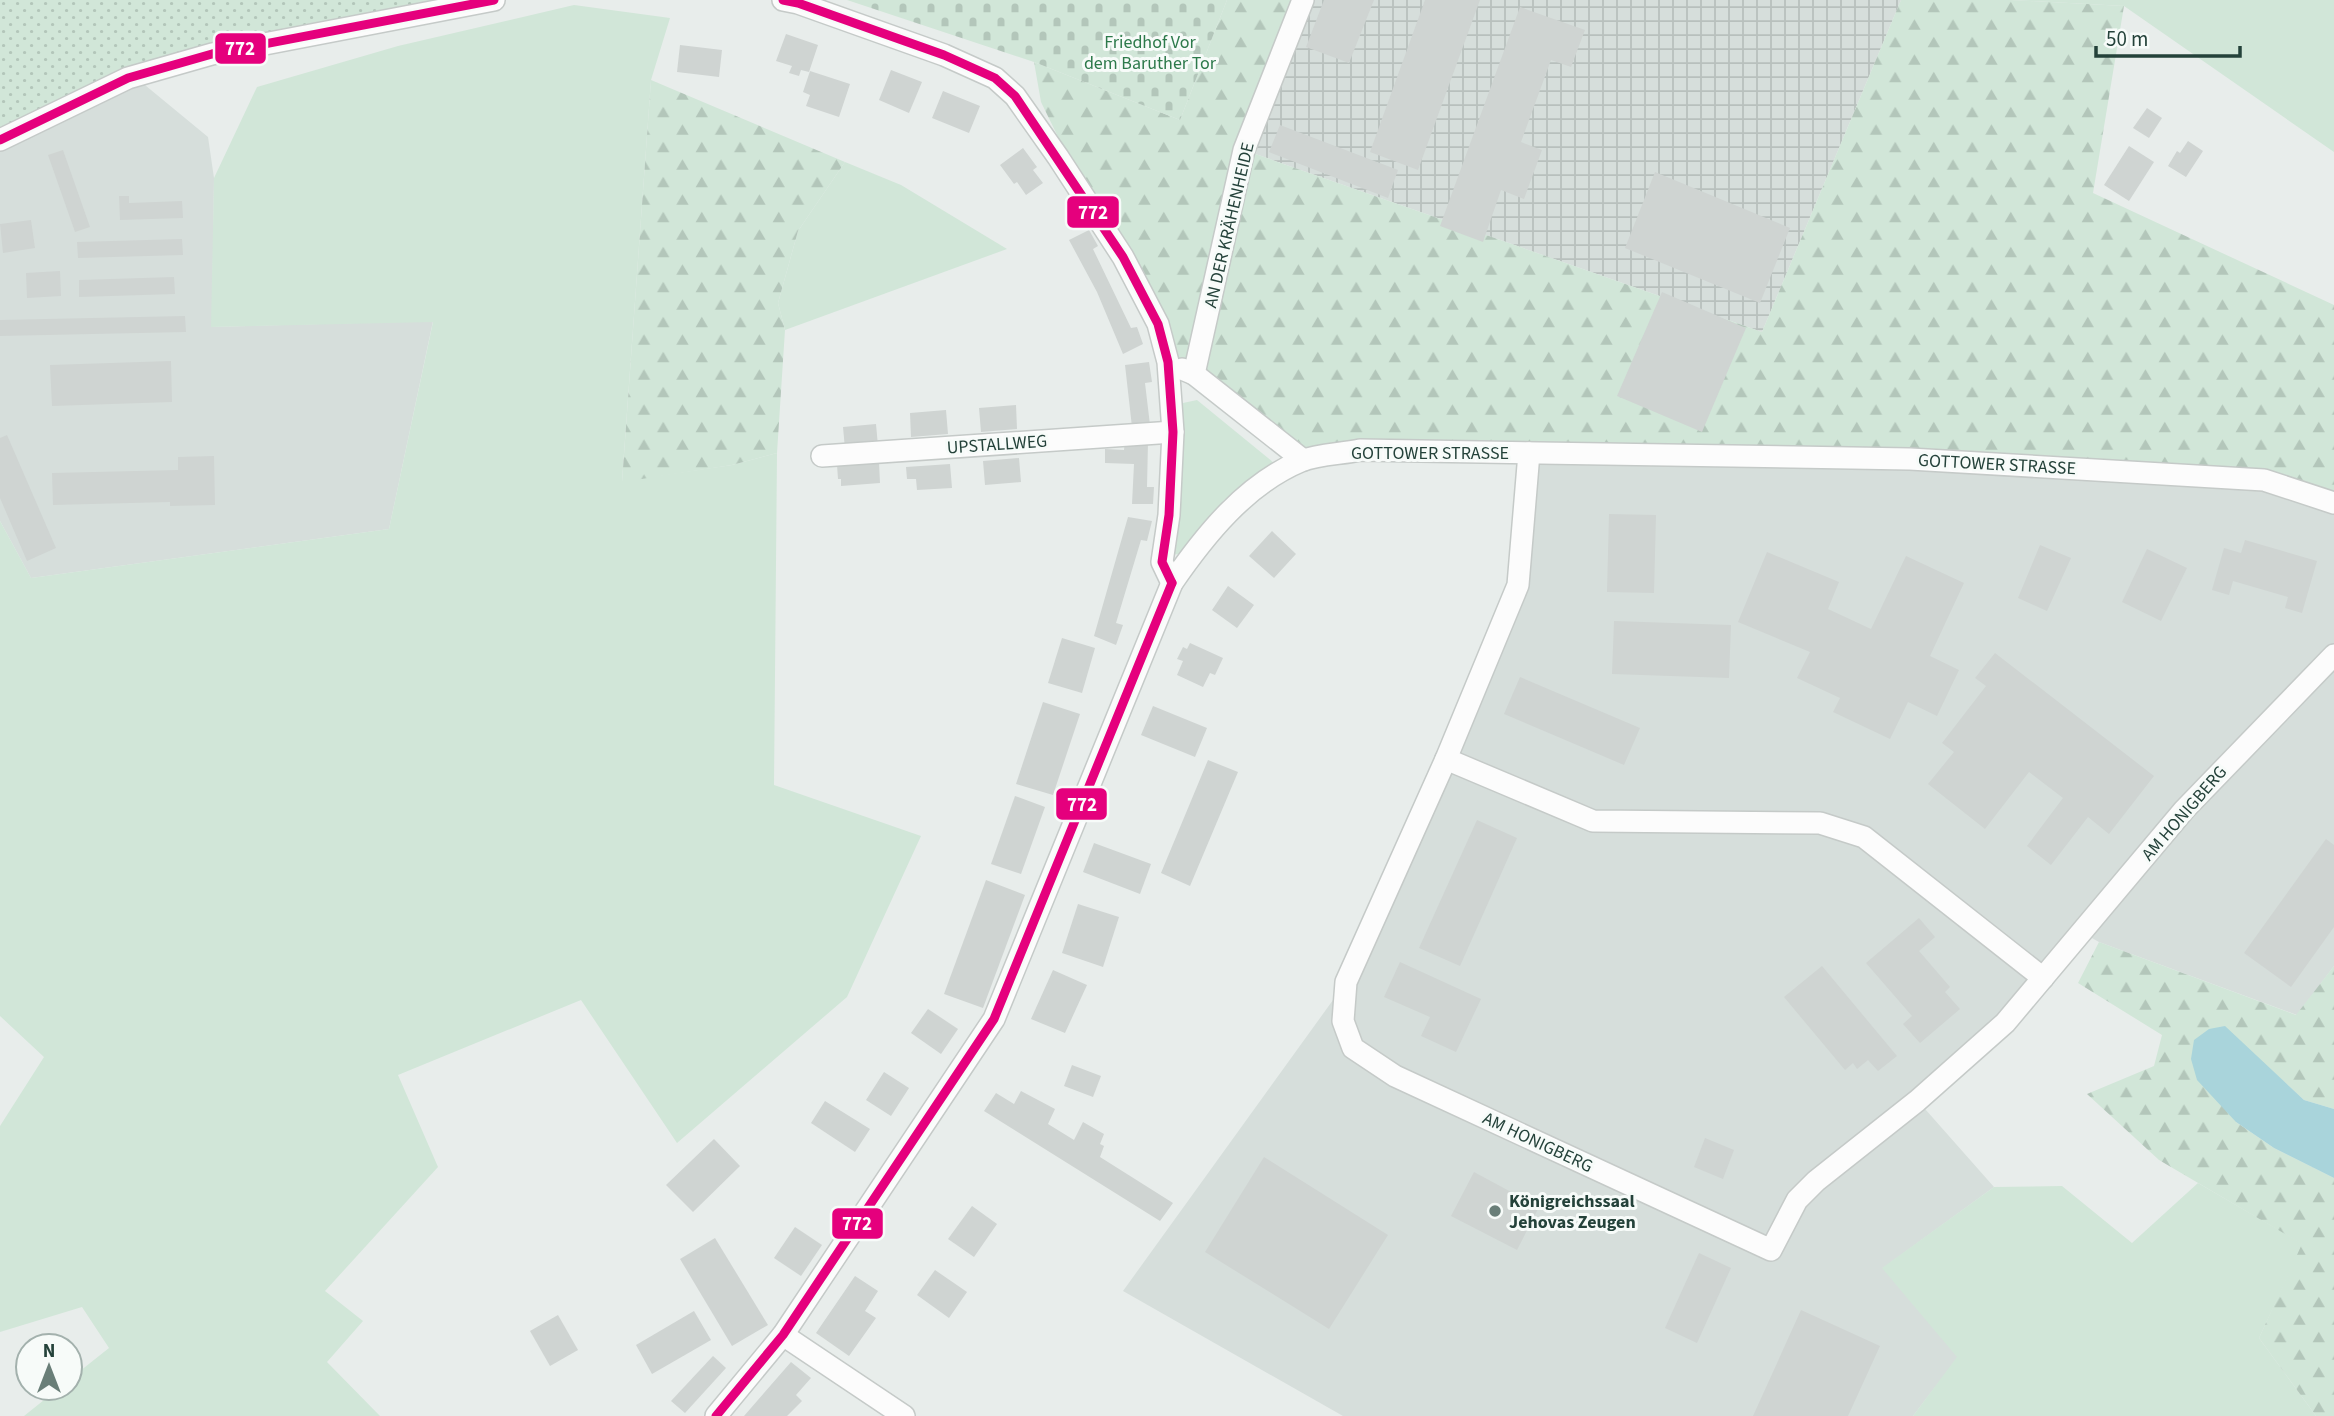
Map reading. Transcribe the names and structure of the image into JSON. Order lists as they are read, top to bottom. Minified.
{"streets":{"street":["AN DER KRÄHENHEIDE","UPSTALLWEG","GOTTOWER STRASSE","AM HONIGBERG"]},"crossings":[["GOTTOWER STRASSE","AM HONIGBERG"]],"parks":["Friedhof Vor dem Baruther Tor"],"places":["Königreichssaal Jehovas Zeugen"],"lines":["transit line 772"],"scale_bar":"50 m","north":"top"}
